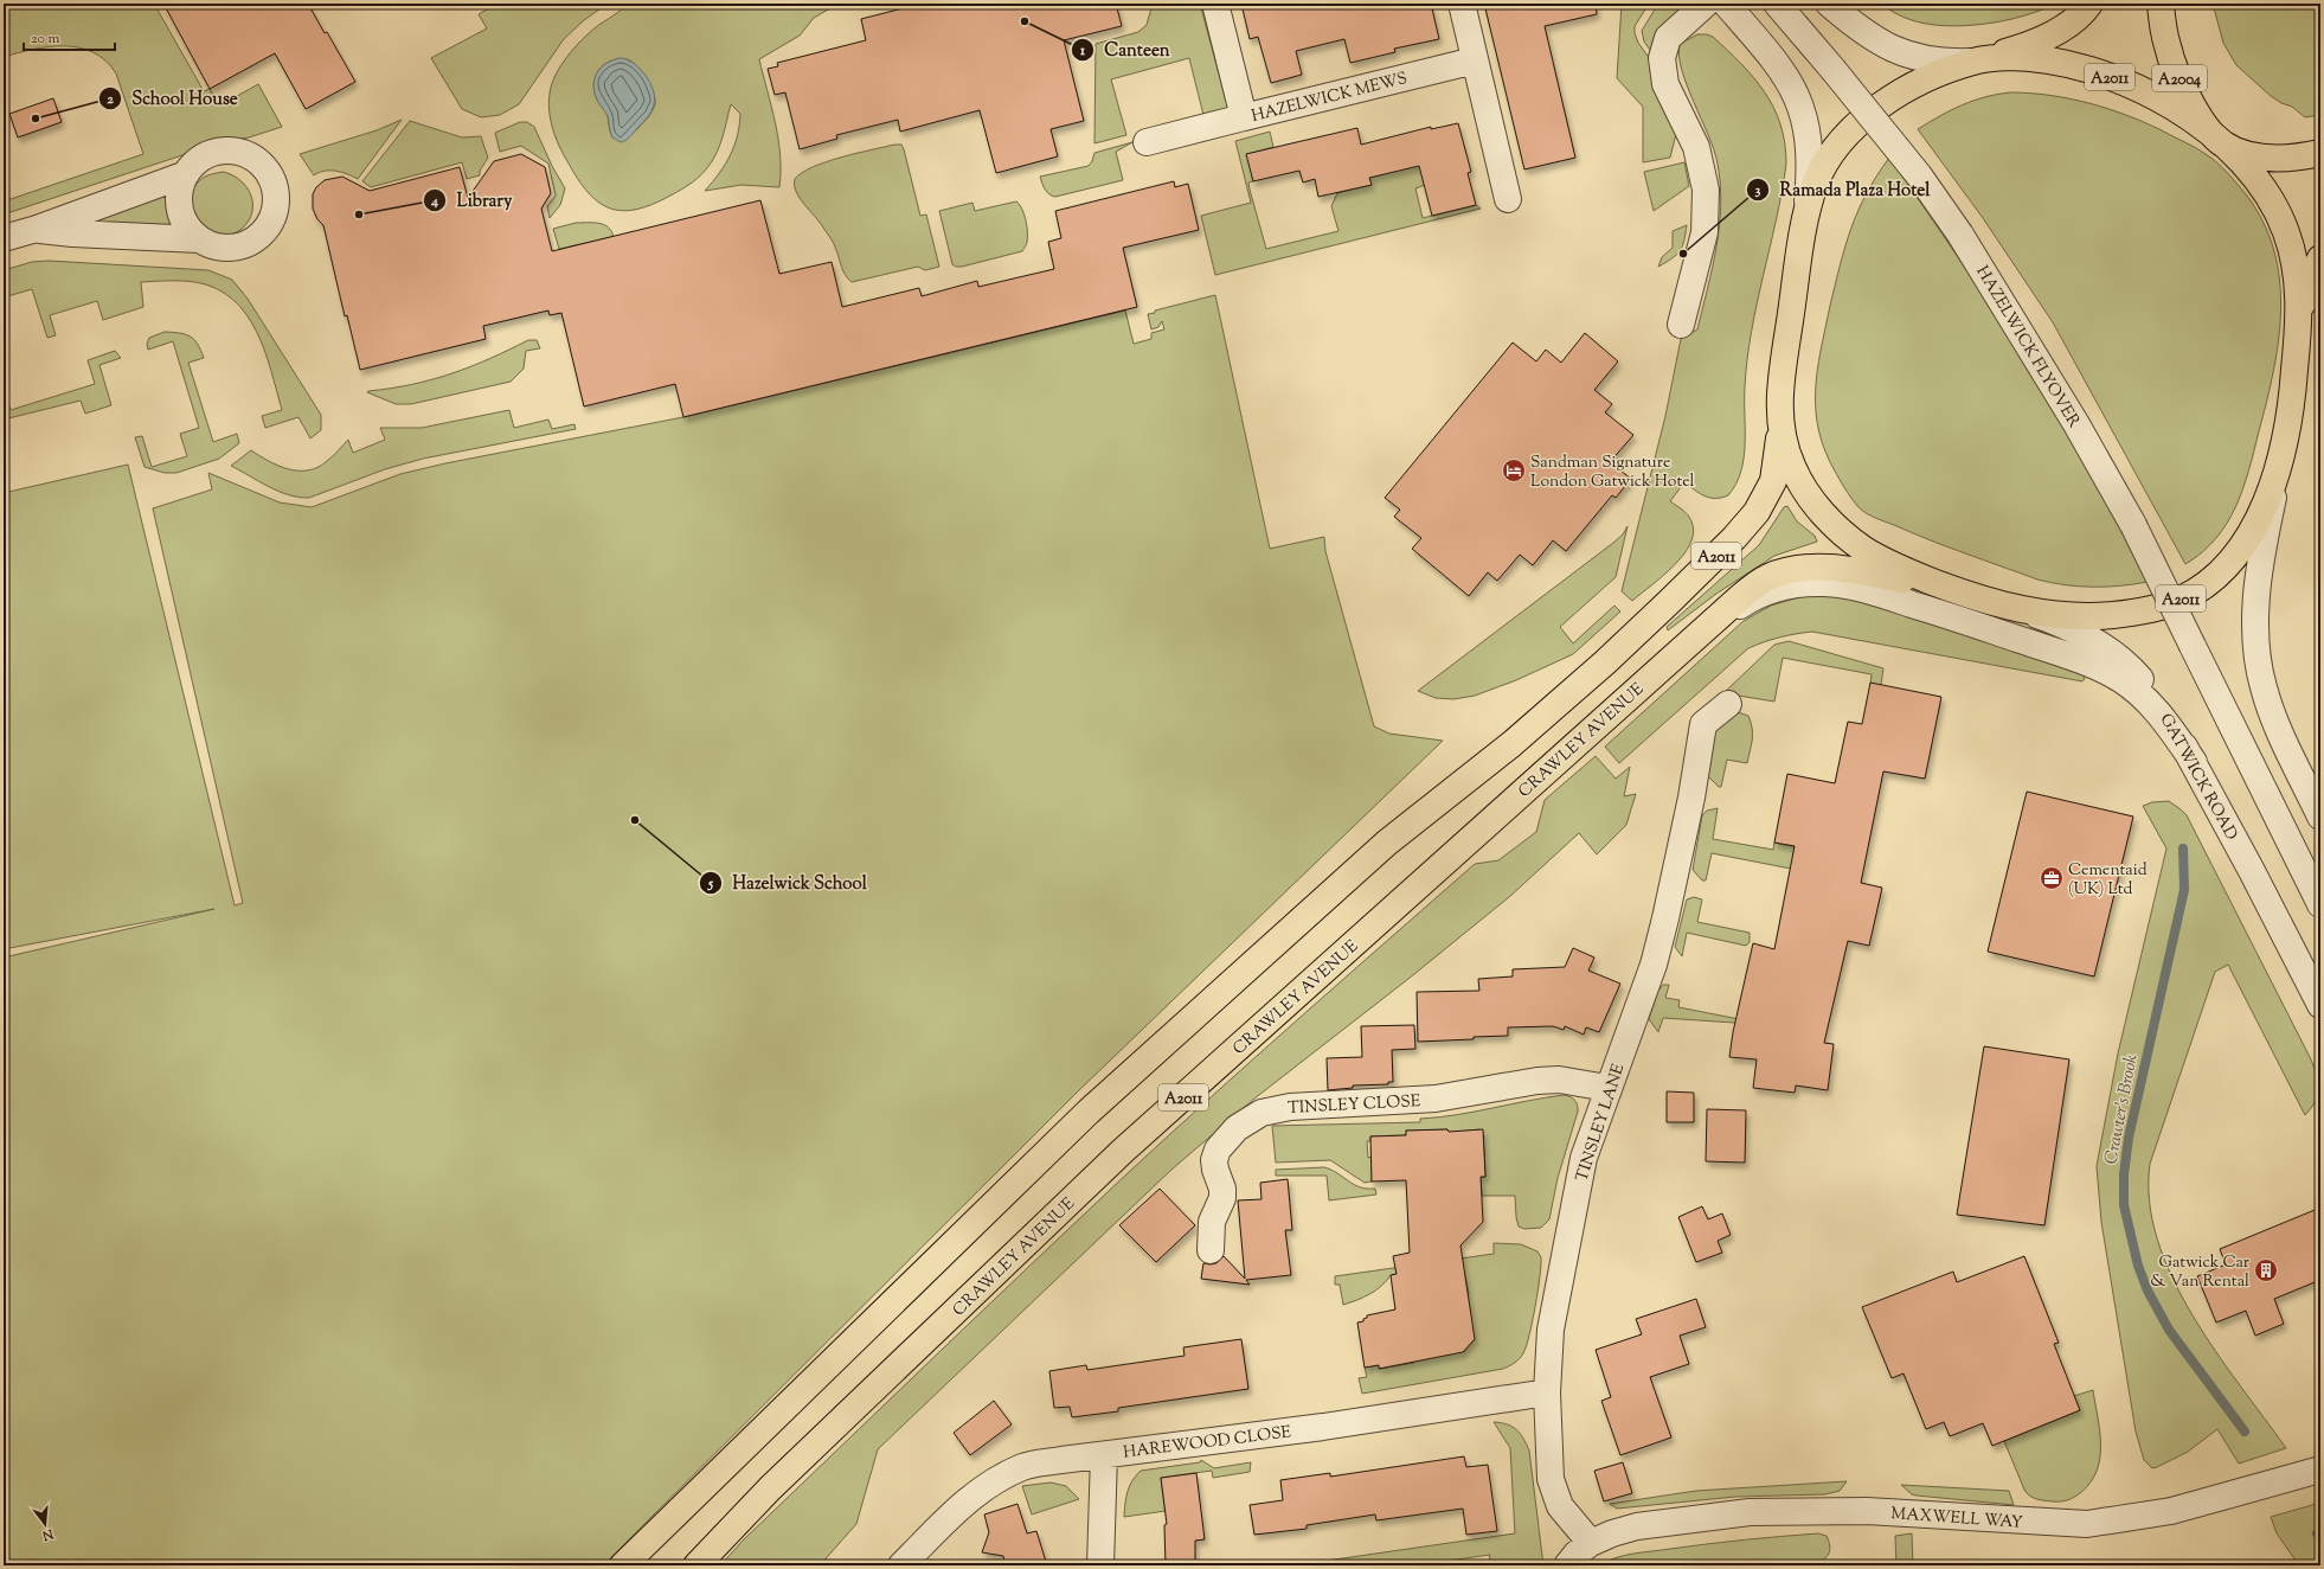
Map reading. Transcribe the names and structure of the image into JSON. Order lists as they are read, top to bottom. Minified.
{"streets":{"main road":["A2011","A2004","CRAWLEY AVENUE"],"street":["HAZELWICK MEWS","HAZELWICK FLYOVER","GATWICK ROAD","TINSLEY CLOSE","TINSLEY LANE","HAREWOOD CLOSE","MAXWELL WAY"]},"crossings":[["A2011","A2004"],["A2011","CRAWLEY AVENUE"],["A2011","GATWICK ROAD"],["TINSLEY CLOSE","TINSLEY LANE"],["TINSLEY LANE","HAREWOOD CLOSE"],["TINSLEY LANE","MAXWELL WAY"]],"water":["Crawter's Brook"],"places":{"other":["Canteen","School House","Library","Ramada Plaza Hotel","Hazelwick School"],"hotel":["Sandman Signature London Gatwick Hotel"],"office":["Cementaid (UK) Ltd"],"building":["Gatwick Car & Van Rental"]},"scale_bar":"20 m","north":"bottom"}
